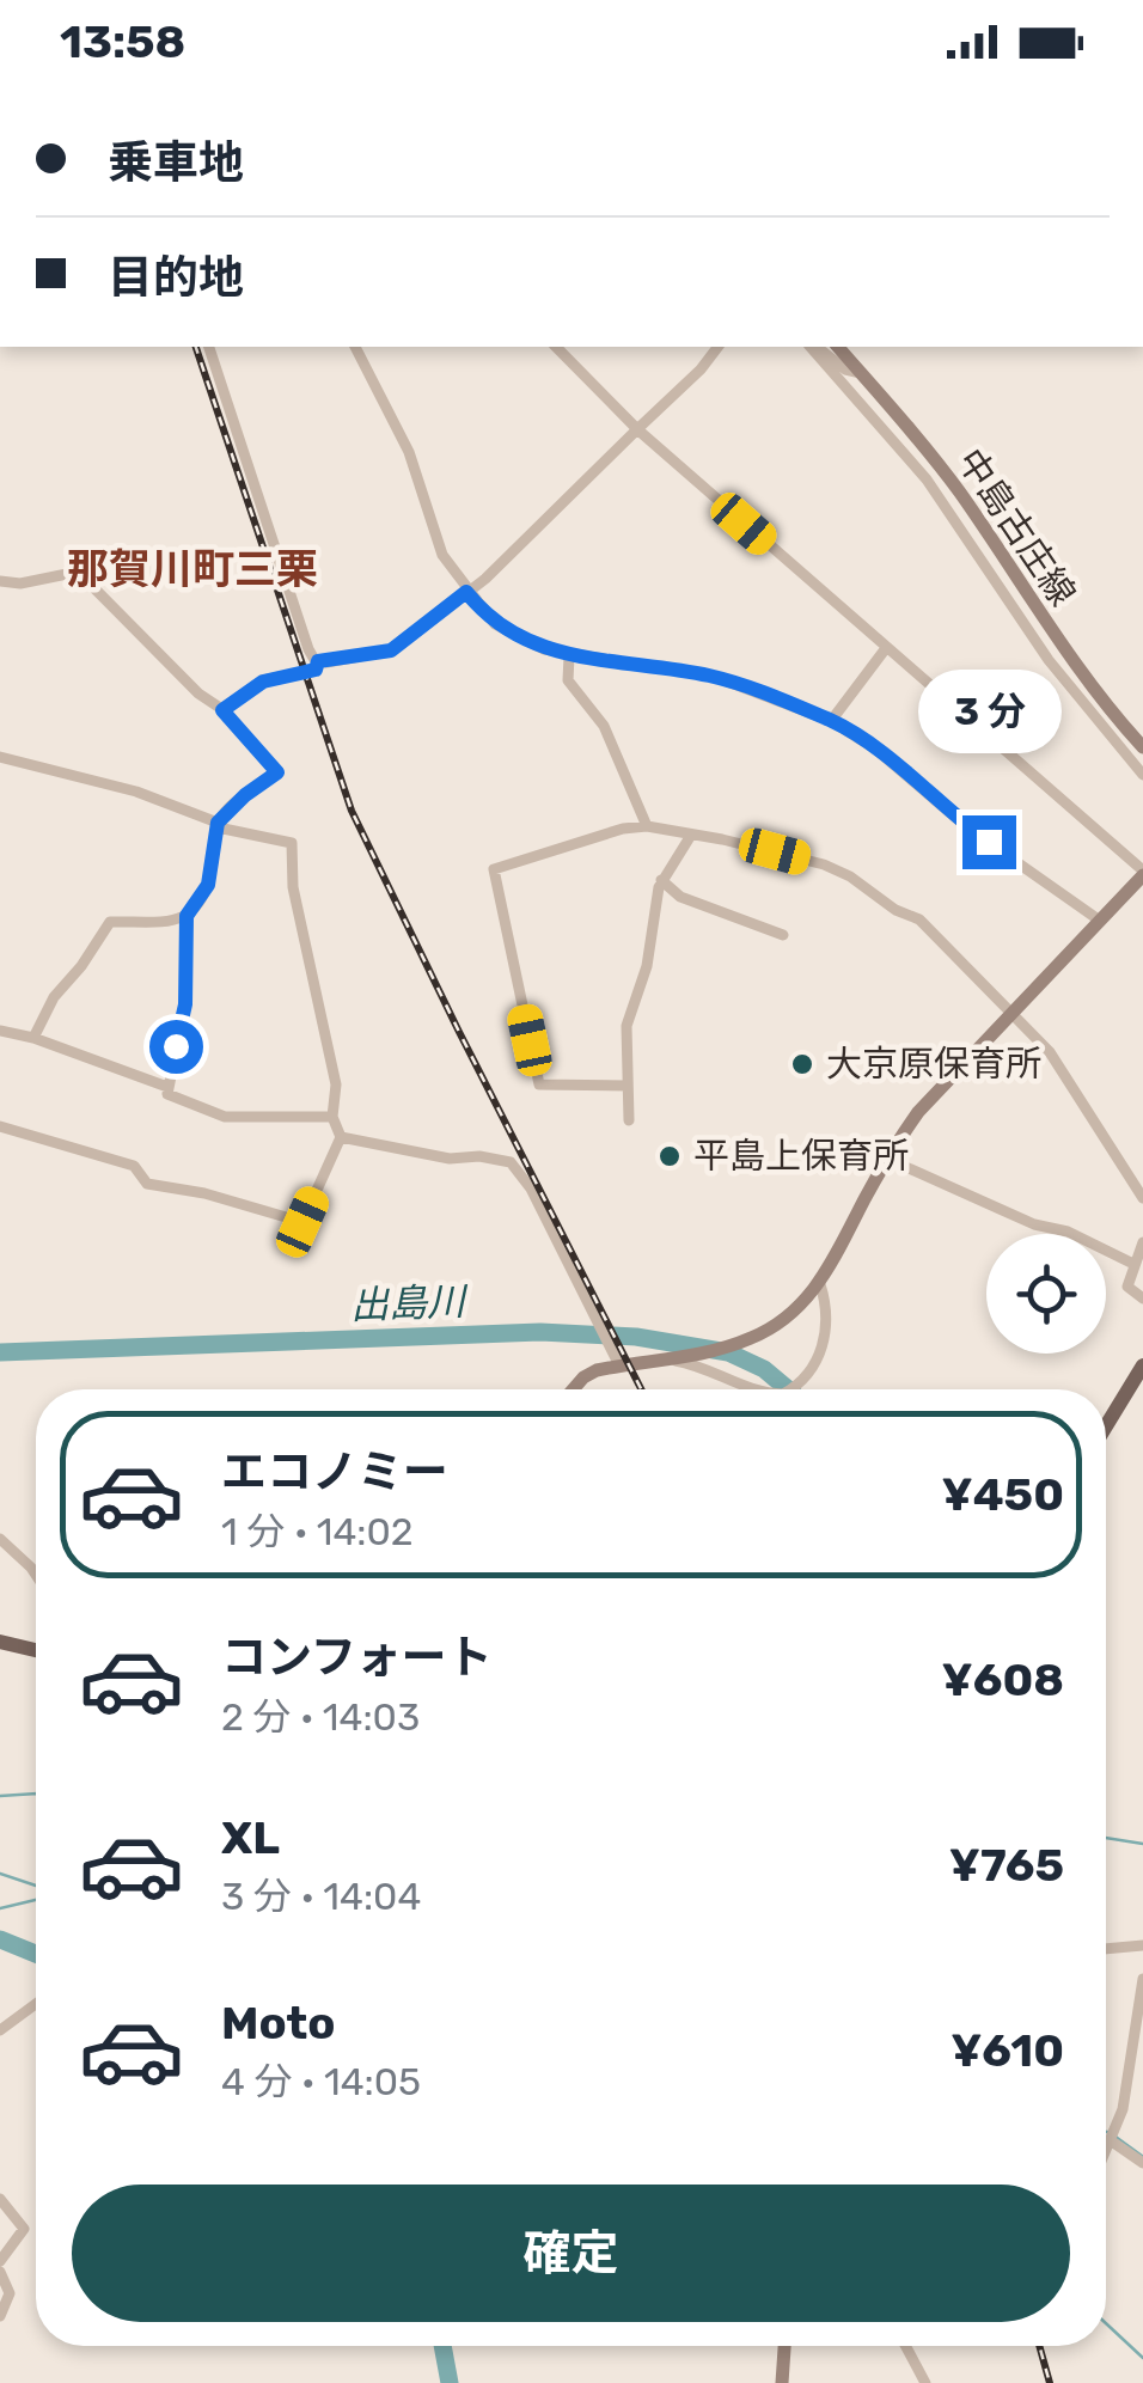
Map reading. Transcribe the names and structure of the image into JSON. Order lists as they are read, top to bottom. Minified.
{"streets":{"street":["中島古庄線"]},"districts":["那賀川町三栗"],"water":["出島川"],"places":["大京原保育所","平島上保育所"],"page":{"status":"13:58","banner":["乗車地","目的地"],"bubble":"3 分","list":[{"name":"エコノミー","note":"1 分 · 14:02","value":"¥450"},{"name":"コンフォート","note":"2 分 · 14:03","value":"¥608"},{"name":"XL","note":"3 分 · 14:04","value":"¥765"},{"name":"Moto","note":"4 分 · 14:05","value":"¥610"}],"buttons":"確定"}}
